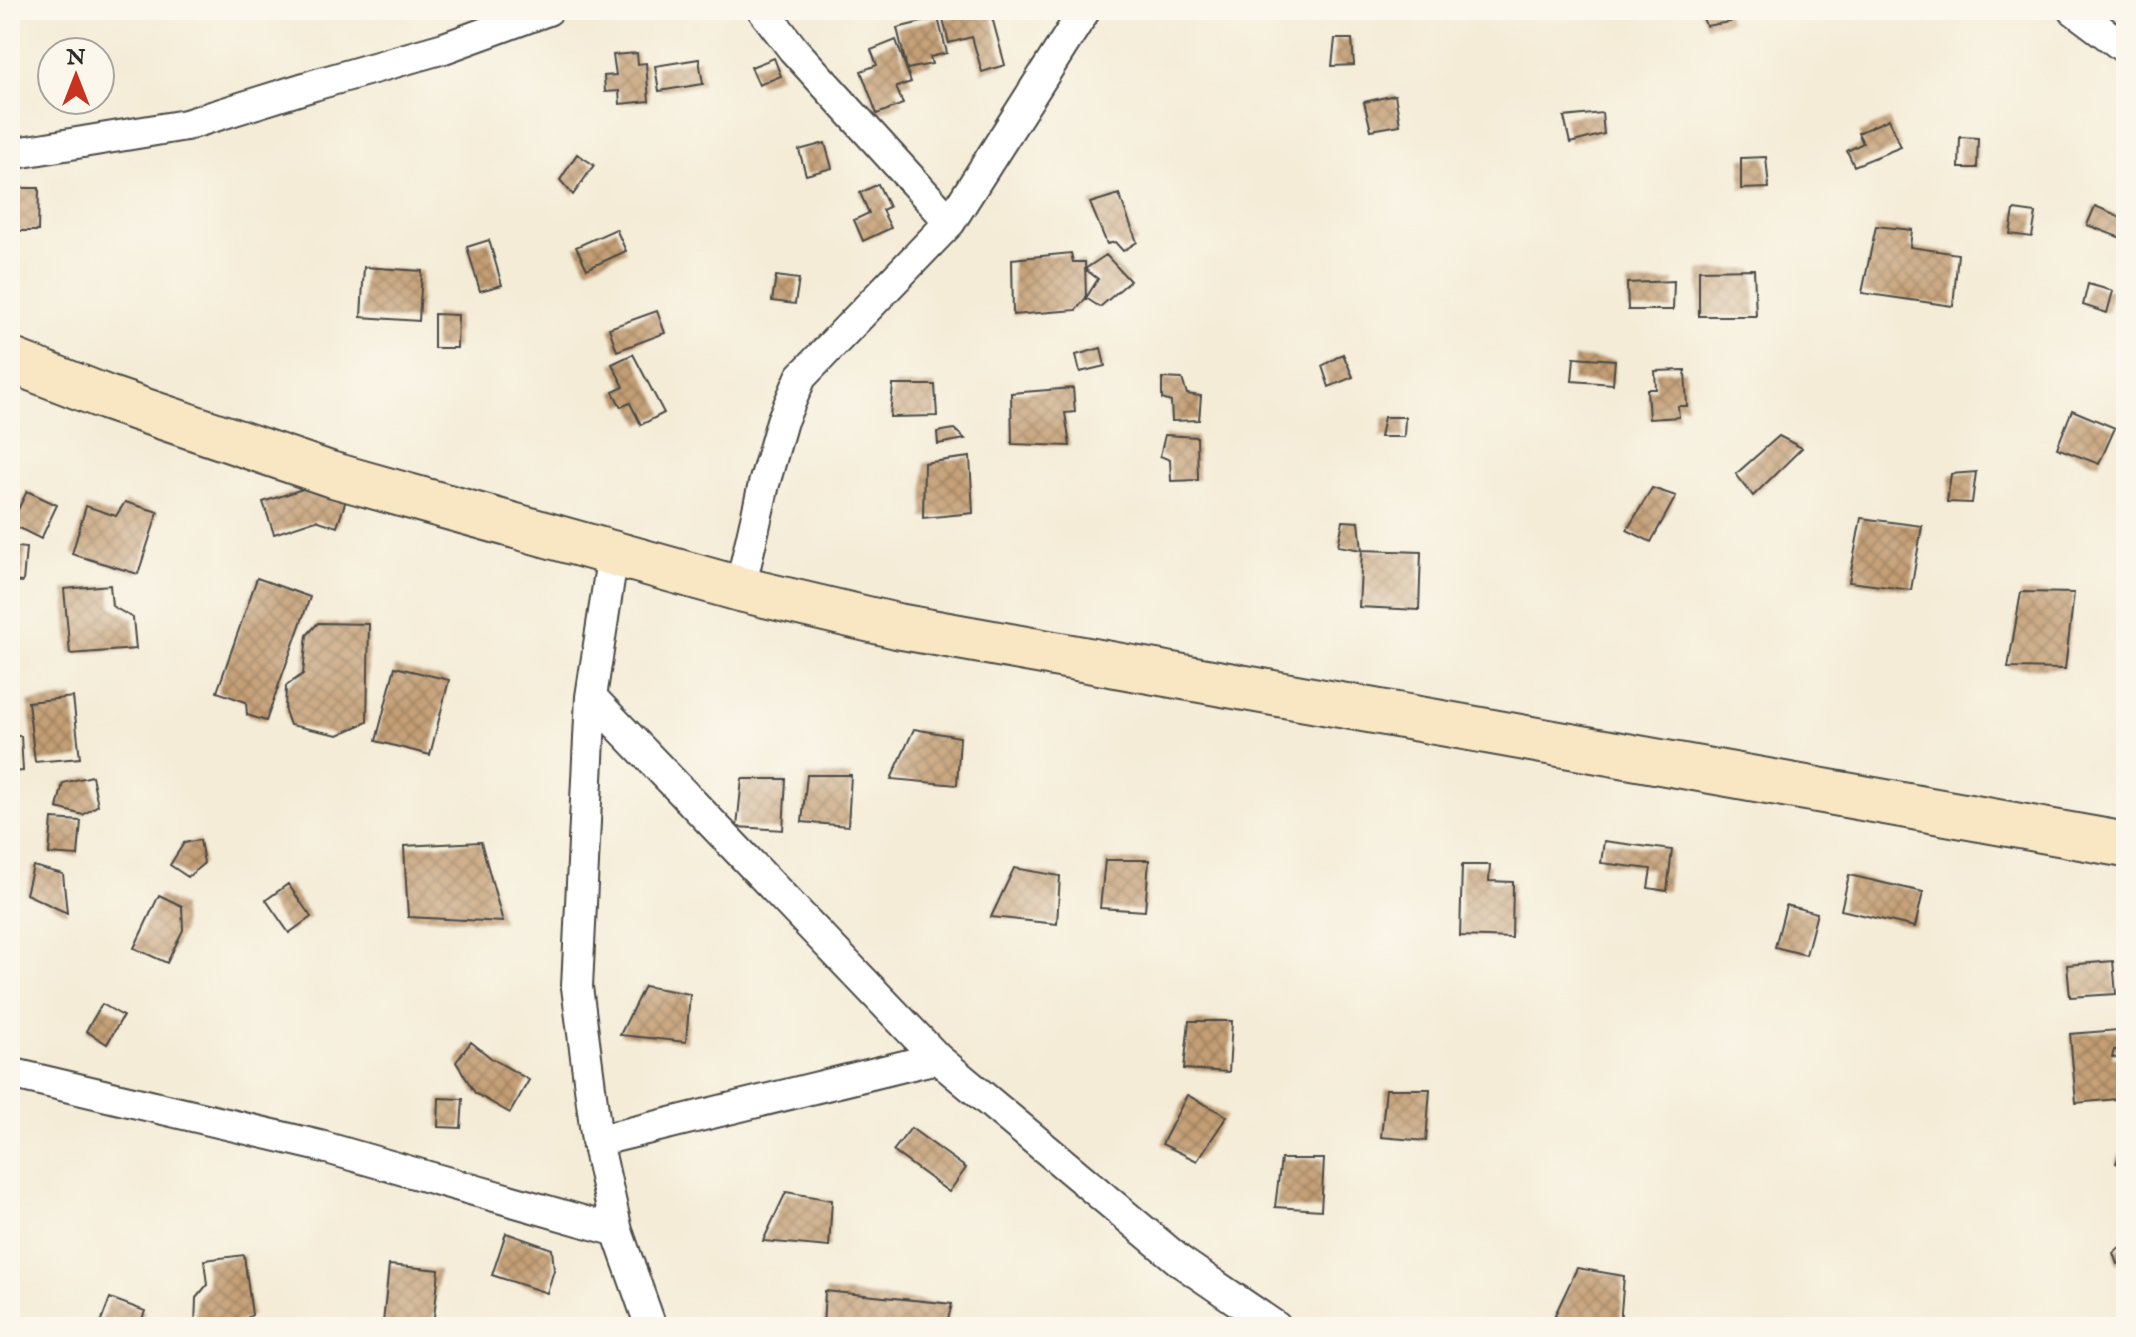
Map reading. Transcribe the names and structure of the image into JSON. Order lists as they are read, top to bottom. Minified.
{"north":"top"}
